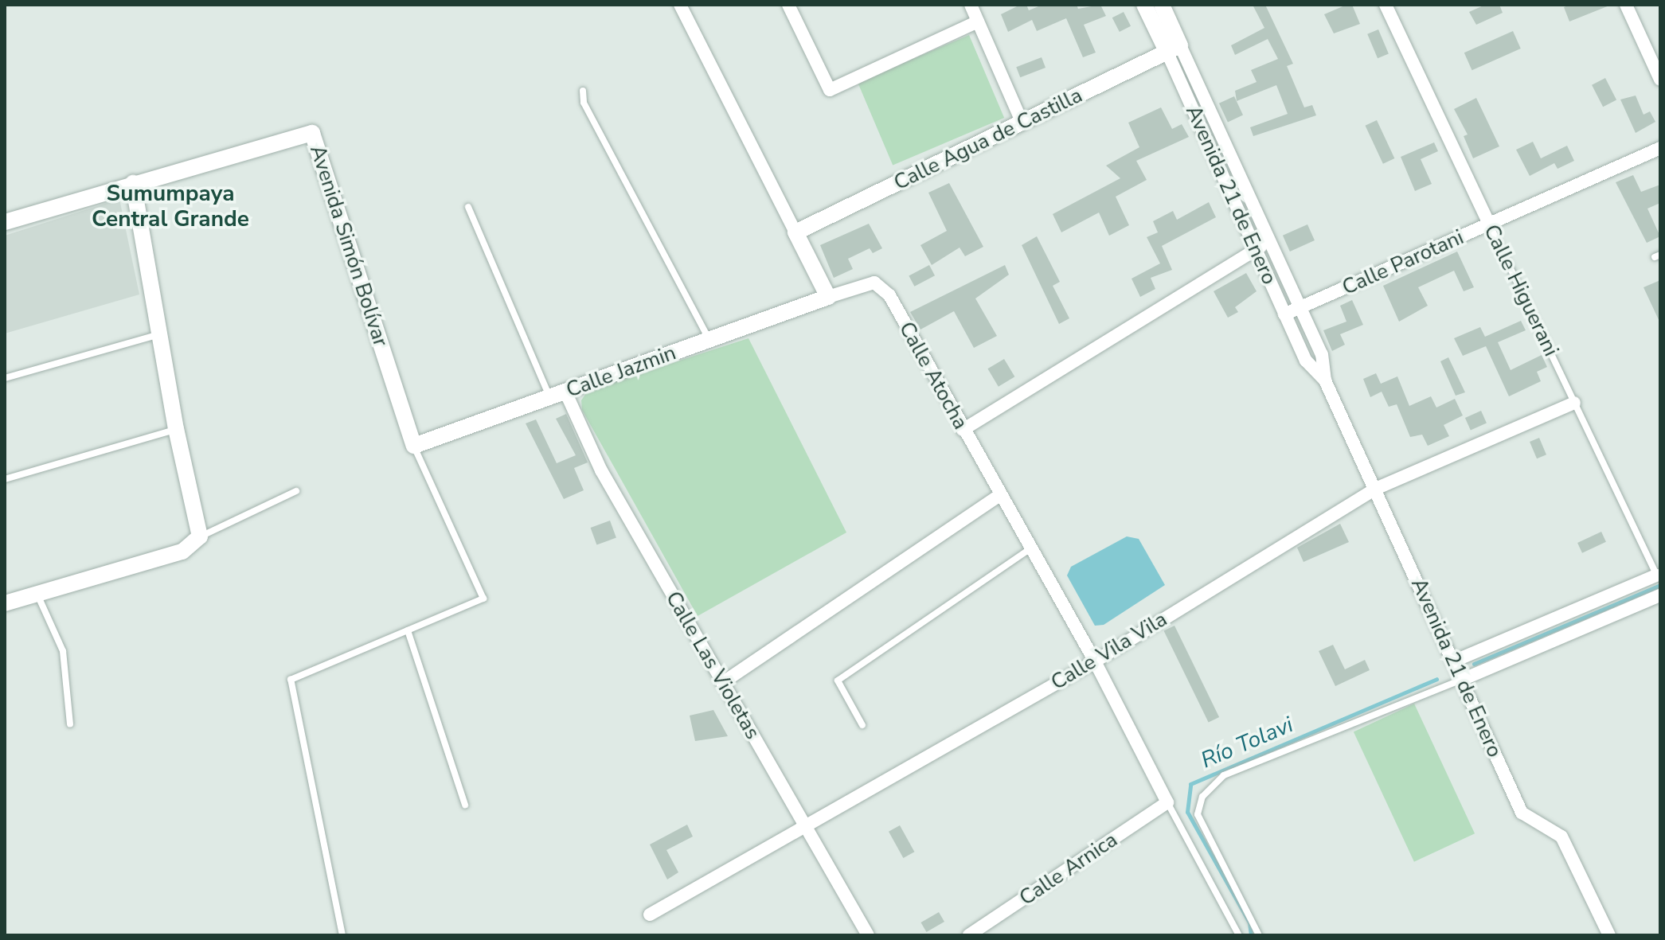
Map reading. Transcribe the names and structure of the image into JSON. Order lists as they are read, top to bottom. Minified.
{"streets":{"street":["Calle Agua de Castilla","Avenida 21 de Enero","Avenida Simón Bolívar","Calle Parotani","Calle Higuerani","Calle Jazmin","Calle Atocha","Calle Vila Vila","Calle Las Violetas","Calle Arnica"]},"crossings":[["Calle Agua de Castilla","Avenida 21 de Enero"],["Avenida 21 de Enero","Calle Parotani"],["Avenida 21 de Enero","Calle Vila Vila"],["Avenida Simón Bolívar","Calle Jazmin"],["Calle Parotani","Calle Higuerani"],["Calle Higuerani","Calle Vila Vila"],["Calle Jazmin","Calle Atocha"],["Calle Jazmin","Calle Las Violetas"],["Calle Atocha","Calle Vila Vila"],["Calle Atocha","Calle Arnica"],["Calle Vila Vila","Calle Las Violetas"]],"districts":["Sumumpaya Central Grande"],"water":["Río Tolavi"]}
